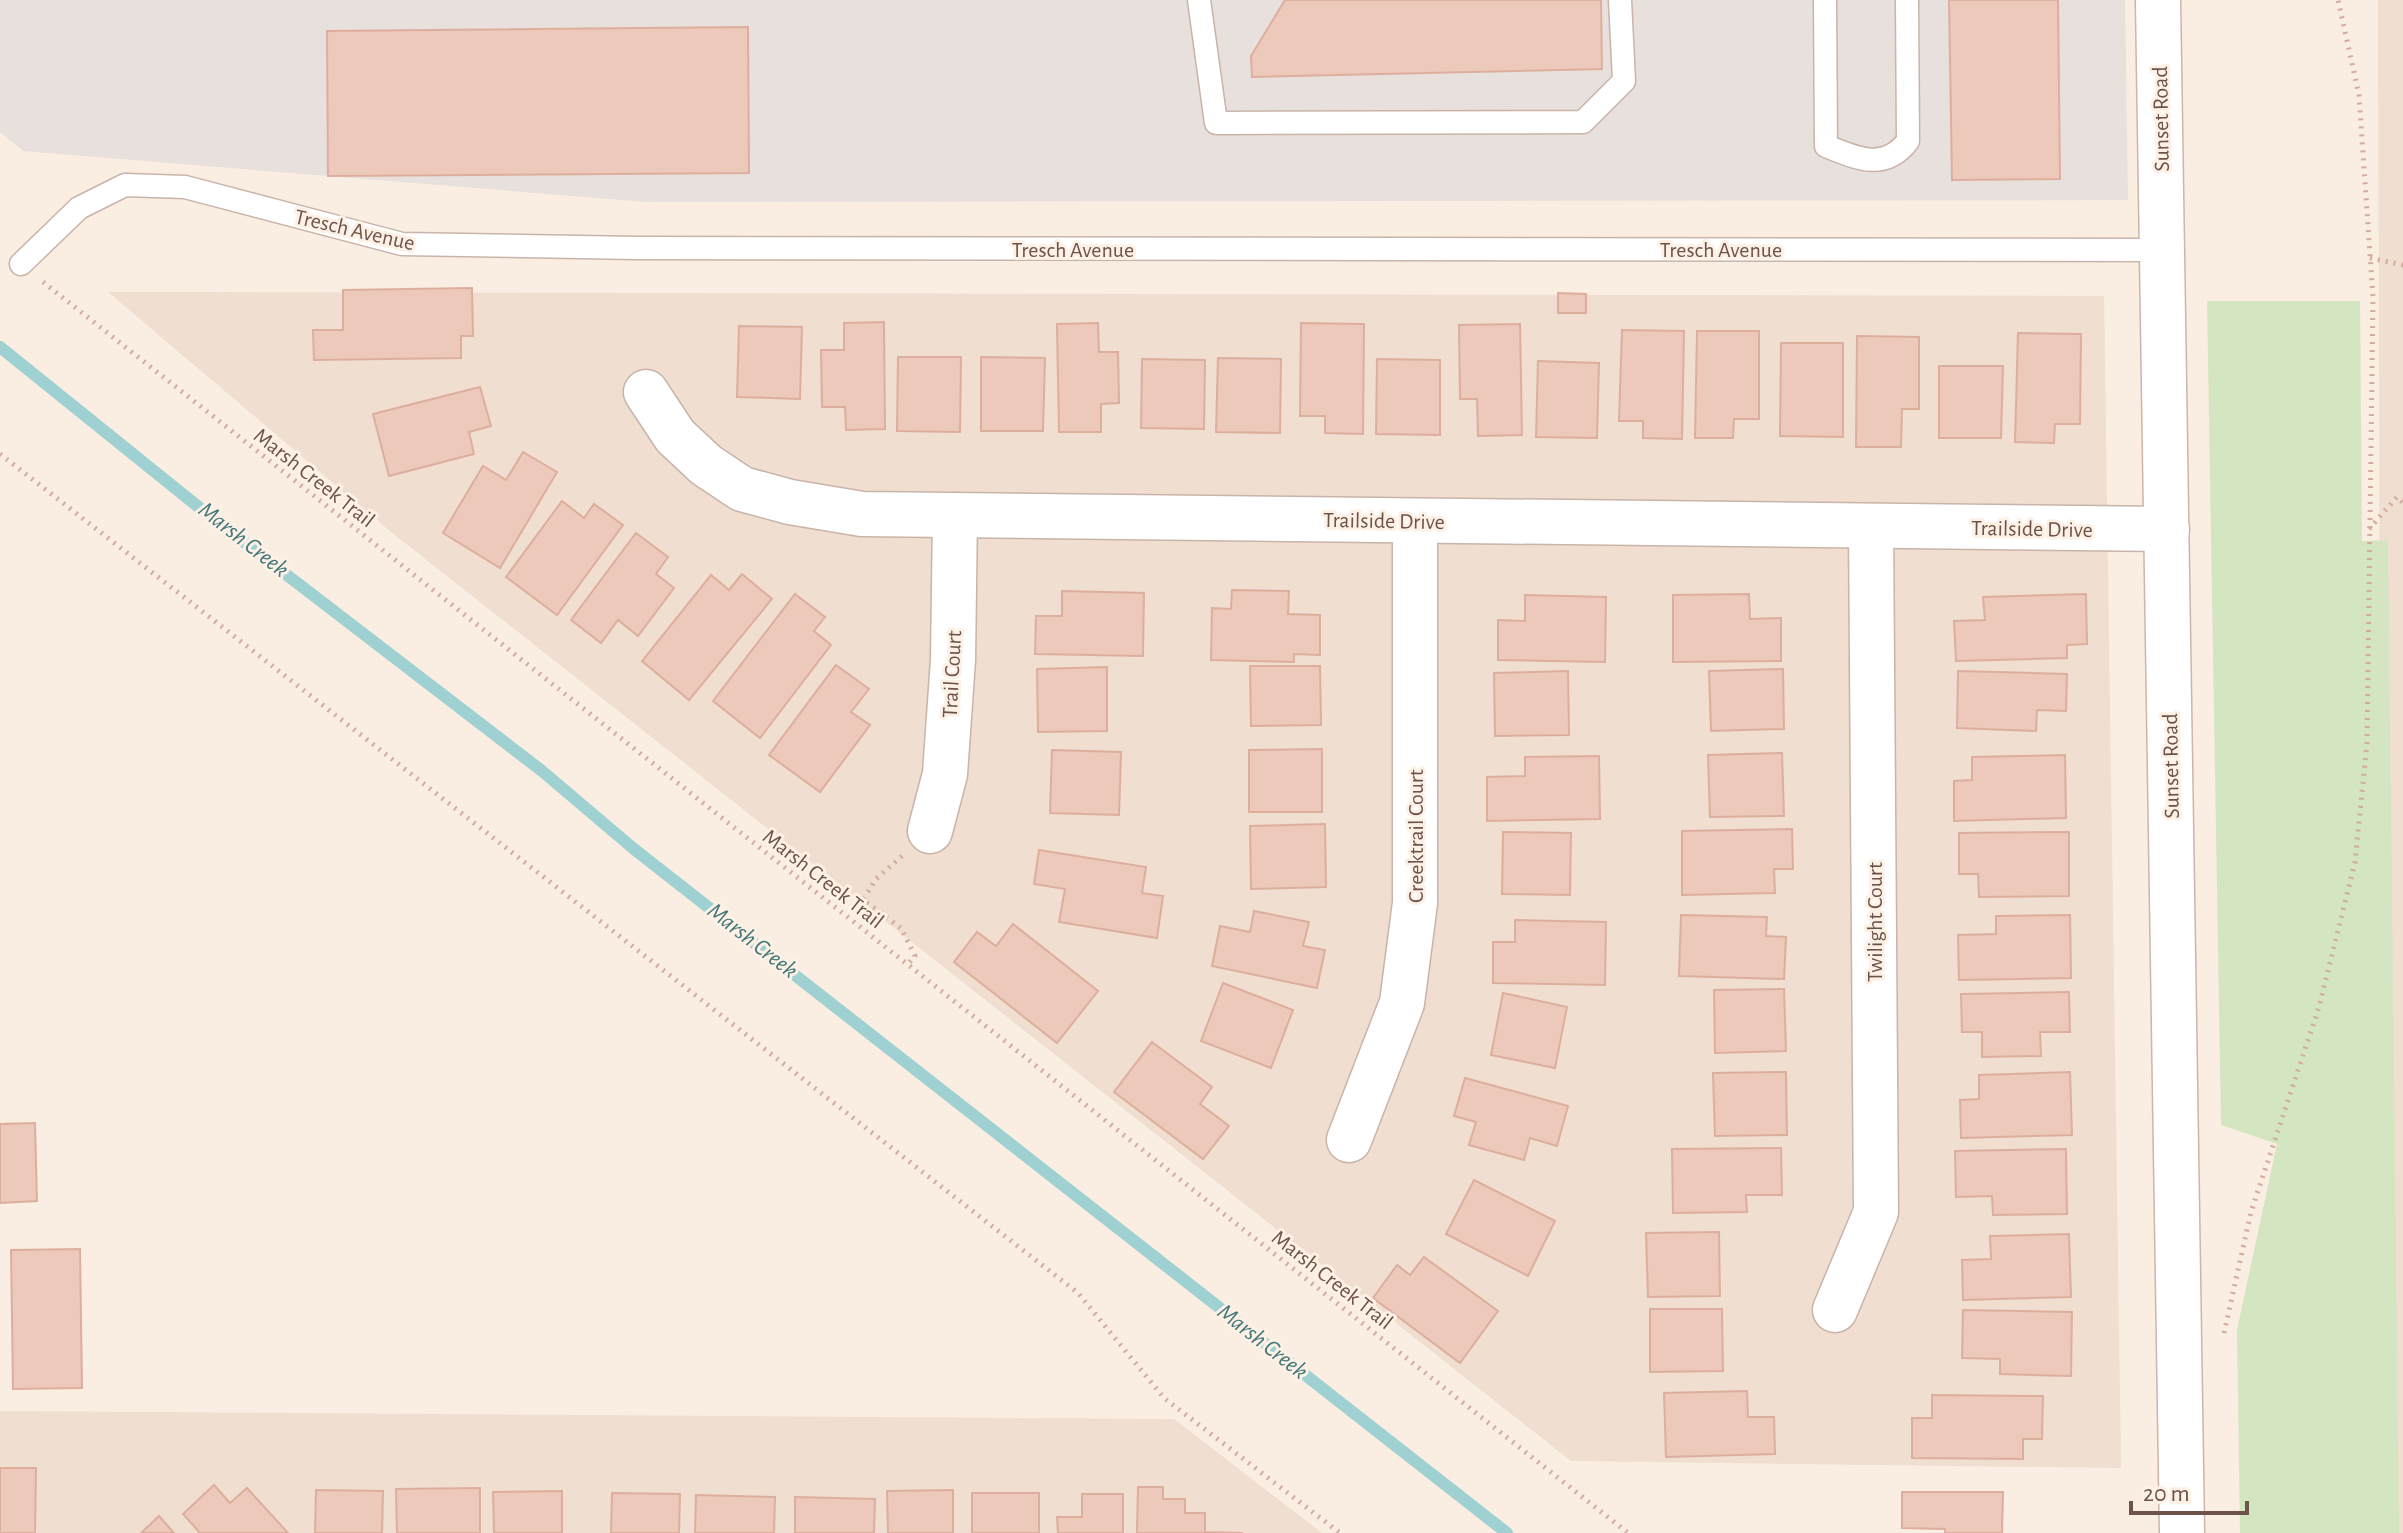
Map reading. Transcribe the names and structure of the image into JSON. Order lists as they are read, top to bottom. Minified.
{"streets":{"street":["Sunset Road","Trailside Drive","Trail Court","Creektrail Court","Twilight Court"],"lane":["Tresch Avenue"],"path":["Marsh Creek Trail"]},"crossings":[["Sunset Road","Tresch Avenue"],["Sunset Road","Trailside Drive"],["Tresch Avenue","Marsh Creek Trail"],["Trailside Drive","Trail Court"],["Trailside Drive","Creektrail Court"],["Trailside Drive","Twilight Court"]],"water":["Marsh Creek"],"scale_bar":"20 m"}
